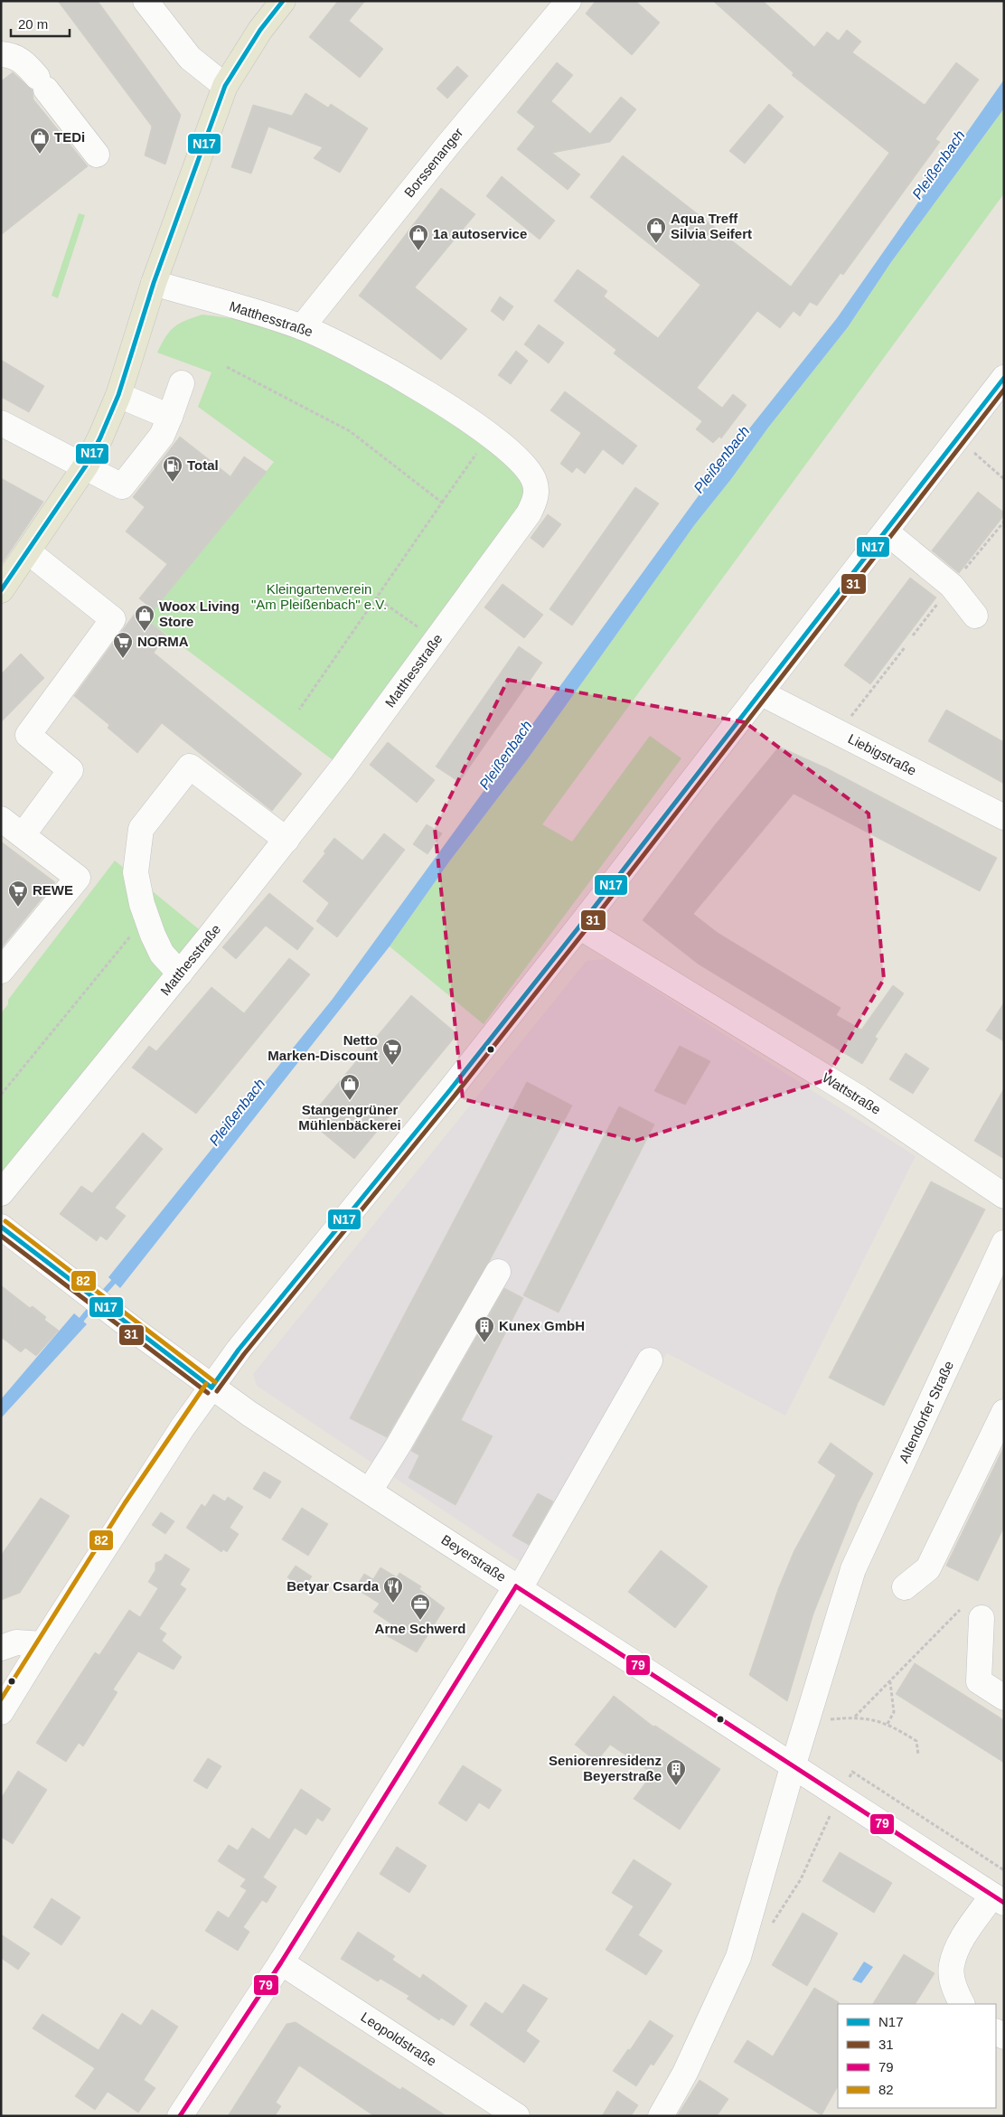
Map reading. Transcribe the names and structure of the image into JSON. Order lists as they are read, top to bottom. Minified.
{"streets":{"street":["Borssenanger","Matthesstraße","Liebigstraße","Wattstraße","Altendorfer Straße","Beyerstraße","Leopoldstraße"]},"crossings":[["Borssenanger","Matthesstraße"],["Altendorfer Straße","Beyerstraße"]],"water":["Pleißenbach"],"parks":["Kleingartenverein \"Am Pleißenbach\" e.V."],"places":{"shop":["TEDi","Aqua Treff Silvia Seifert","1a autoservice","Woox Living Store","Stangengrüner Mühlenbäckerei"],"fuel station":["Total"],"supermarket":["NORMA","REWE","Netto Marken-Discount"],"building":["Kunex GmbH","Seniorenresidenz Beyerstraße"],"restaurant":["Betyar Csarda"],"office":["Arne Schwerd"]},"lines":["transit line N17","transit line 31","transit line 82","transit line 79"],"legend":["N17","31","79","82"],"scale_bar":"20 m"}
